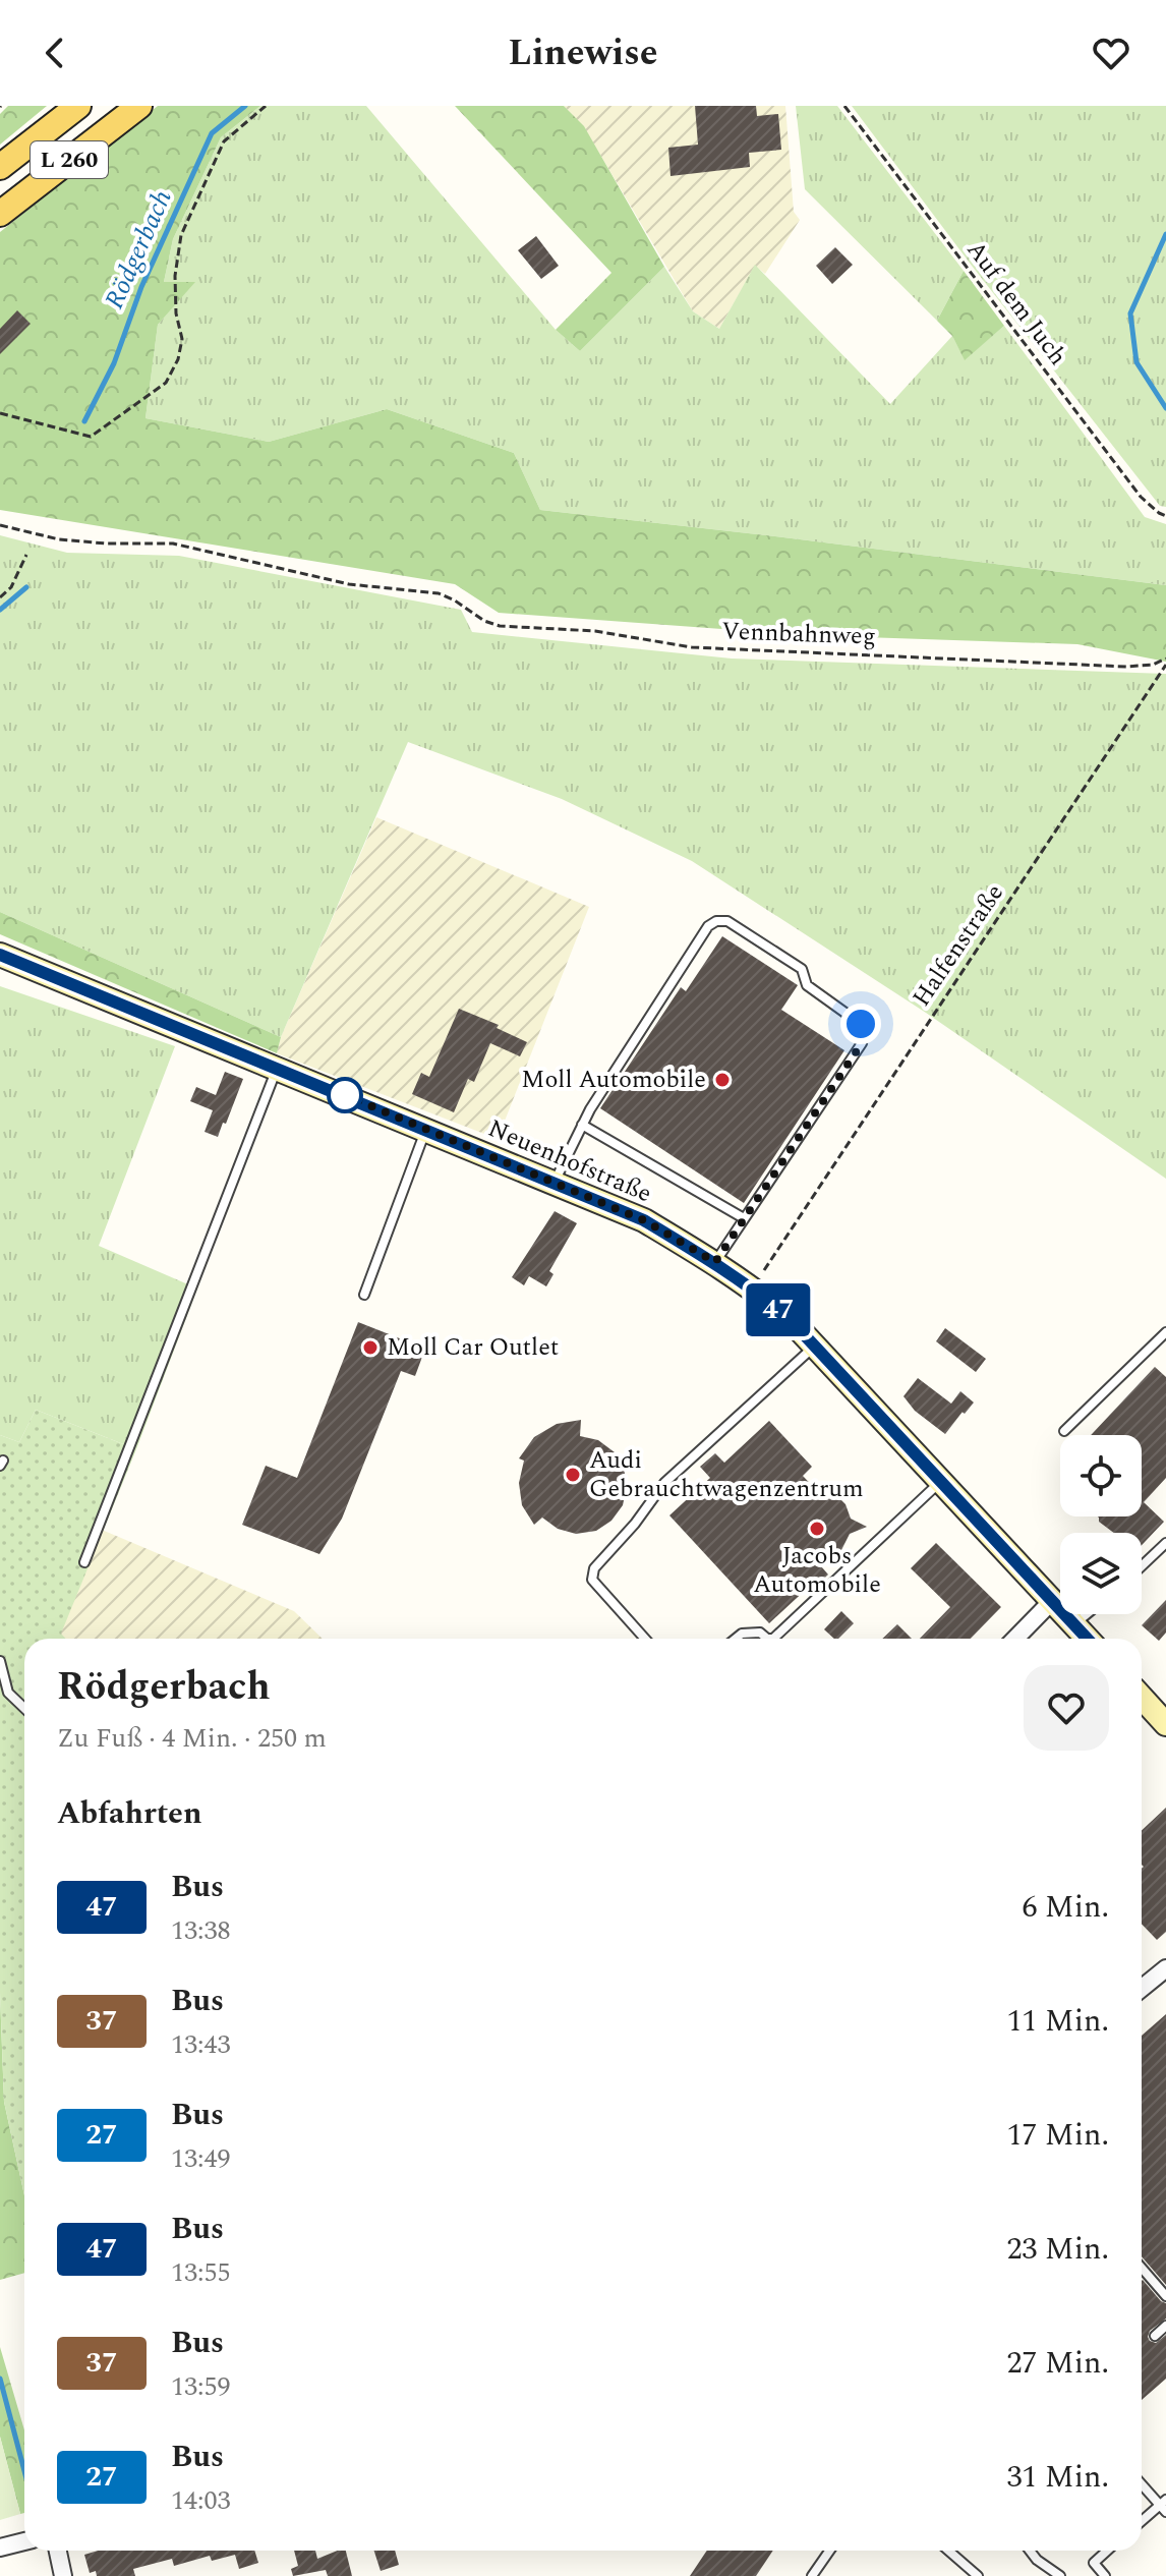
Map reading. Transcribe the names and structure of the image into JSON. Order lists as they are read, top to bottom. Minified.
{"streets":{"main road":["L 260"],"street":["Neuenhofstraße"],"path":["Auf dem Juch","Vennbahnweg","Halfenstraße"]},"crossings":[["Halfenstraße","Neuenhofstraße"]],"water":["Rödgerbach"],"places":["Moll Automobile","Moll Car Outlet","Audi Gebrauchtwagenzentrum","Jacobs Automobile"],"lines":["bus line 47"],"page":{"header":"Linewise","on_map":"47","heading":[["Rödgerbach","Zu Fuß · 4 Min. · 250 m"],"Abfahrten"],"list":[{"mark":"47","name":"Bus","note":"13:38","value":"6 Min."},{"mark":"37","name":"Bus","note":"13:43","value":"11 Min."},{"mark":"27","name":"Bus","note":"13:49","value":"17 Min."},{"mark":"47","name":"Bus","note":"13:55","value":"23 Min."},{"mark":"37","name":"Bus","note":"13:59","value":"27 Min."},{"mark":"27","name":"Bus","note":"14:03","value":"31 Min."}]}}
